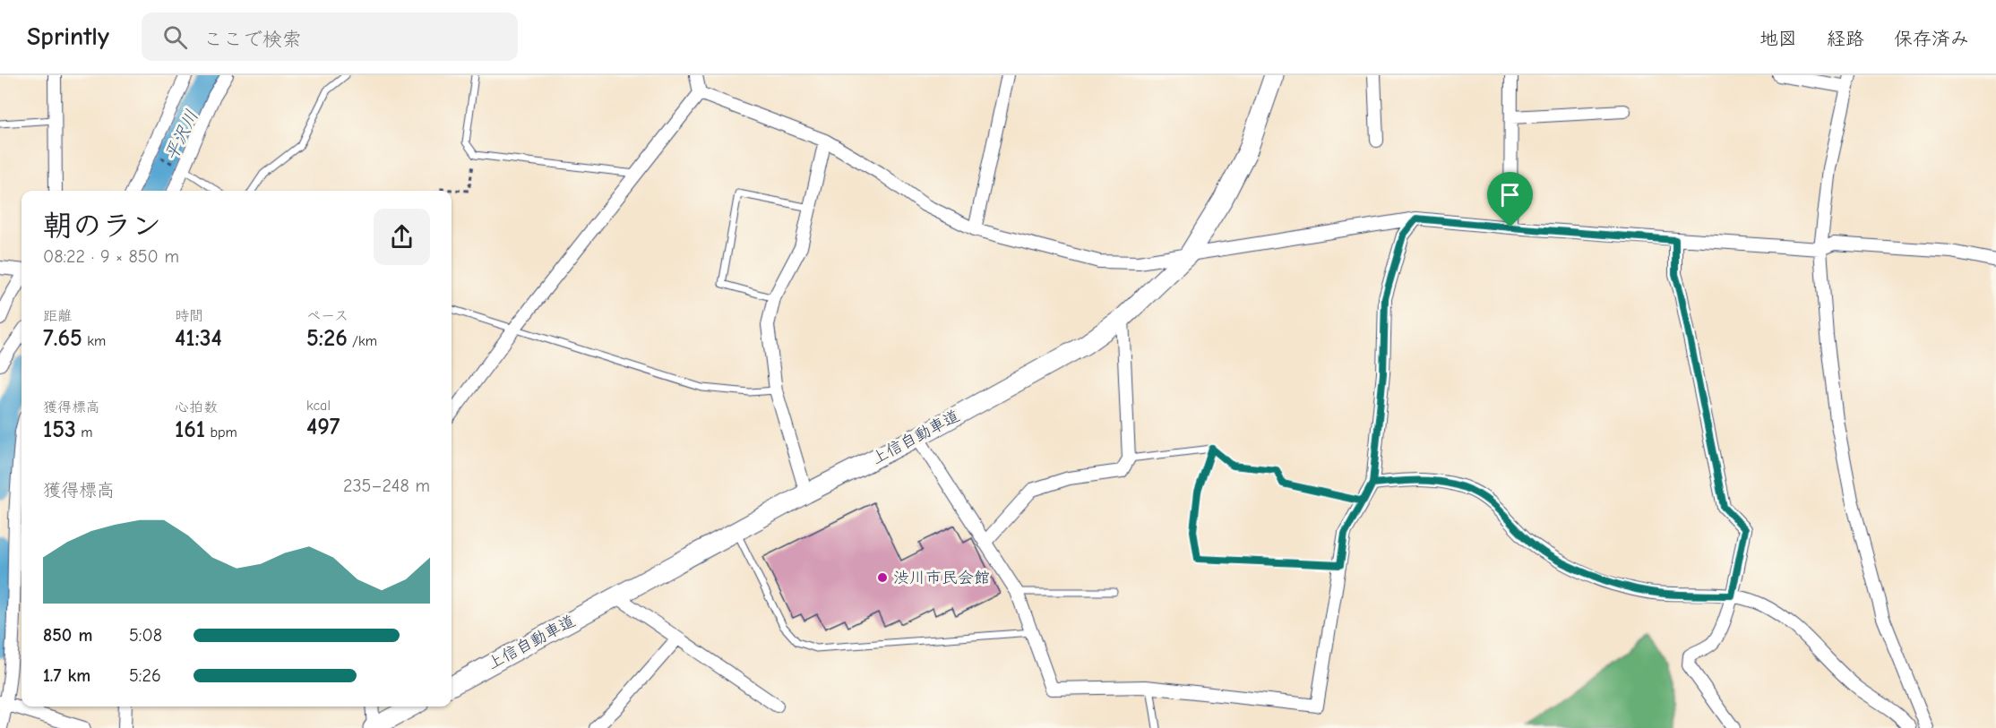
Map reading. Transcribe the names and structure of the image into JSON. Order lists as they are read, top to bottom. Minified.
{"streets":{"highway":["上信自動車道"]},"water":["平沢川"],"places":["渋川市民会館"],"page":{"header":"Sprintly","search":"ここで検索","nav":["地図","経路","保存済み"],"heading":["朝のラン","08:22 · 9 × 850 m"],"stats":[["距離","7.65 km"],["時間","41:34"],["ペース","5:26 /km"],["獲得標高","153 m"],["心拍数","161 bpm"],["kcal","497"]],"chart":["獲得標高","235–248 m"],"list":[{"name":"850 m","note":"5:08"},{"name":"1.7 km","note":"5:26"}]}}
